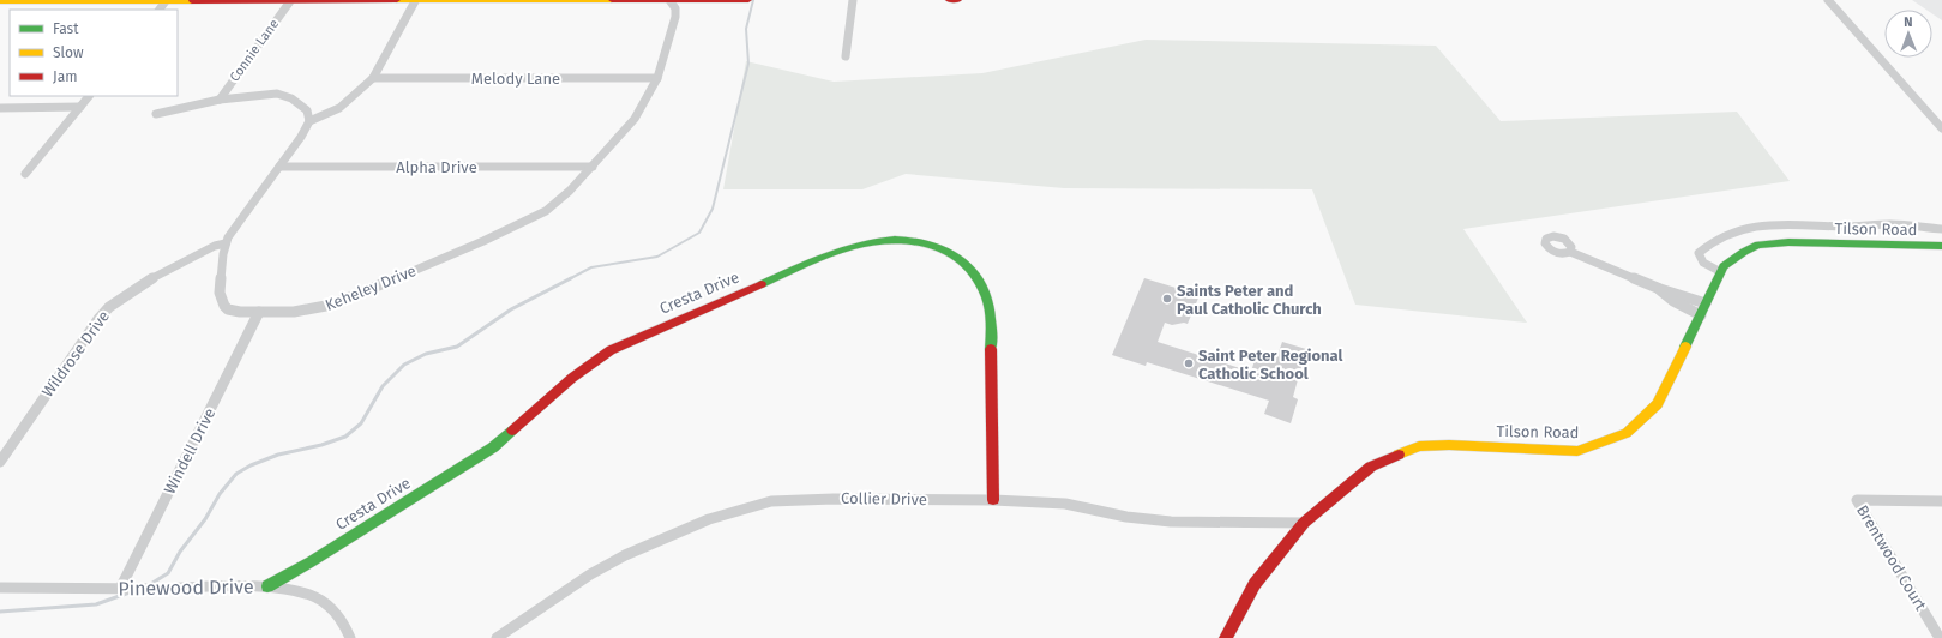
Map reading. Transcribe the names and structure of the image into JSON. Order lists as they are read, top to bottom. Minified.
{"streets":{"street":["Connie Lane","Melody Lane","Alpha Drive","Tilson Road","Keheley Drive","Cresta Drive","Wildrose Drive","Windell Drive","Collier Drive","Brentwood Court","Pinewood Drive"]},"crossings":[["Melody Lane","Keheley Drive"],["Alpha Drive","Keheley Drive"],["Tilson Road","Collier Drive"],["Keheley Drive","Wildrose Drive"],["Keheley Drive","Windell Drive"],["Cresta Drive","Collier Drive"],["Cresta Drive","Pinewood Drive"],["Windell Drive","Pinewood Drive"]],"places":["Saints Peter and Paul Catholic Church","Saint Peter Regional Catholic School"],"legend":["Fast","Slow","Jam"],"north":"top"}
